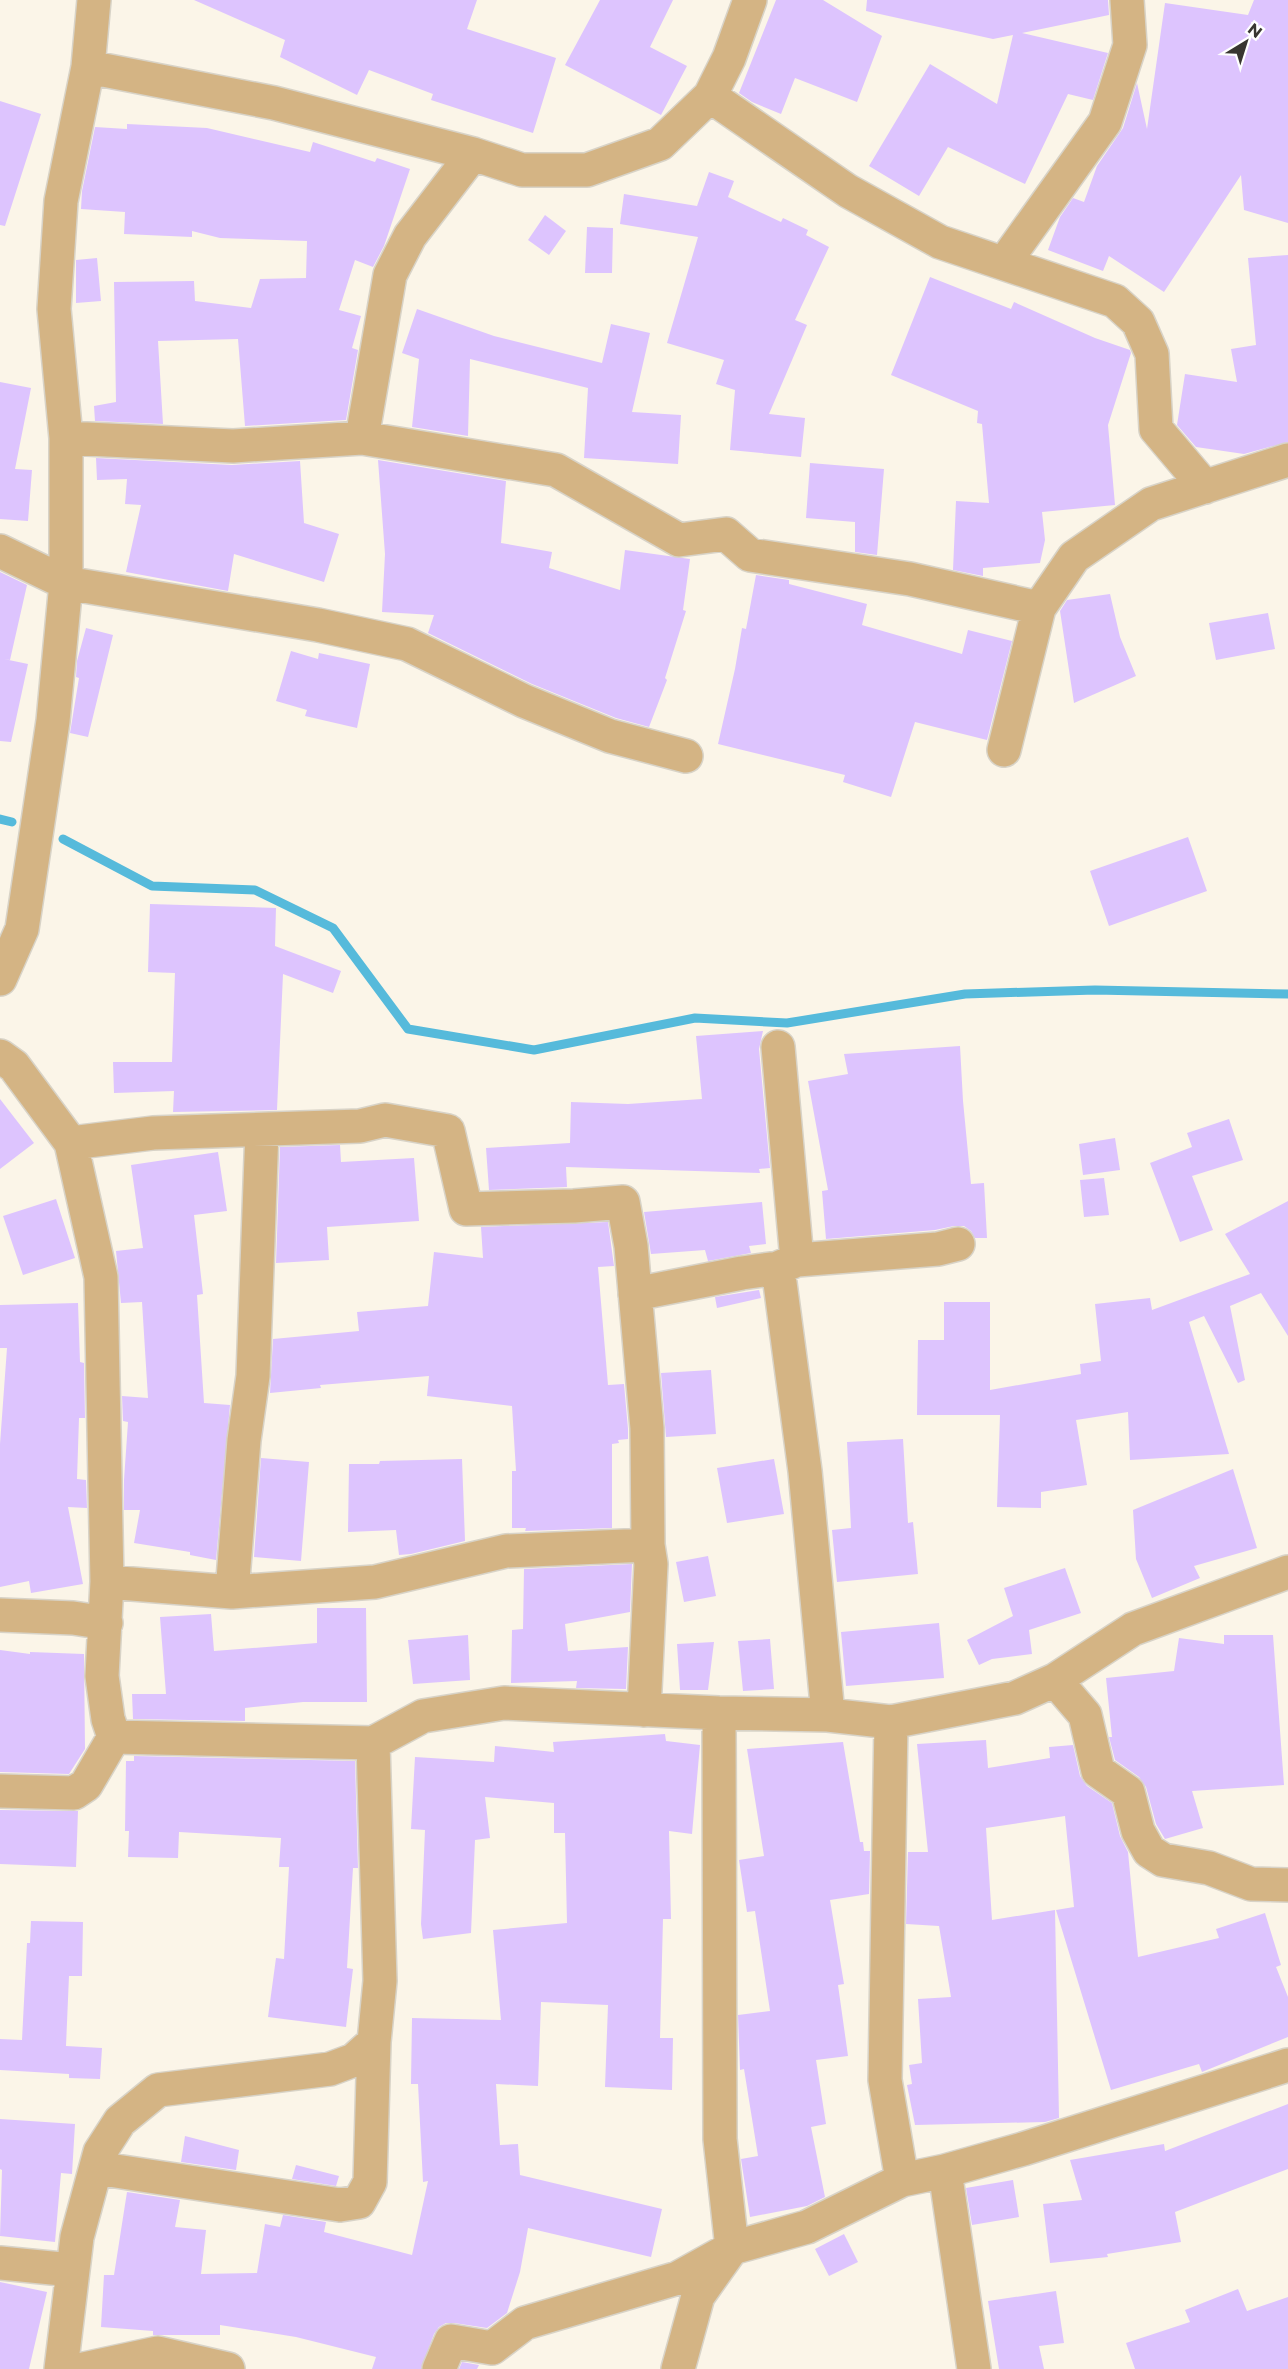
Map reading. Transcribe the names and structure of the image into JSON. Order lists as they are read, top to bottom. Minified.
{"north":"top right"}
